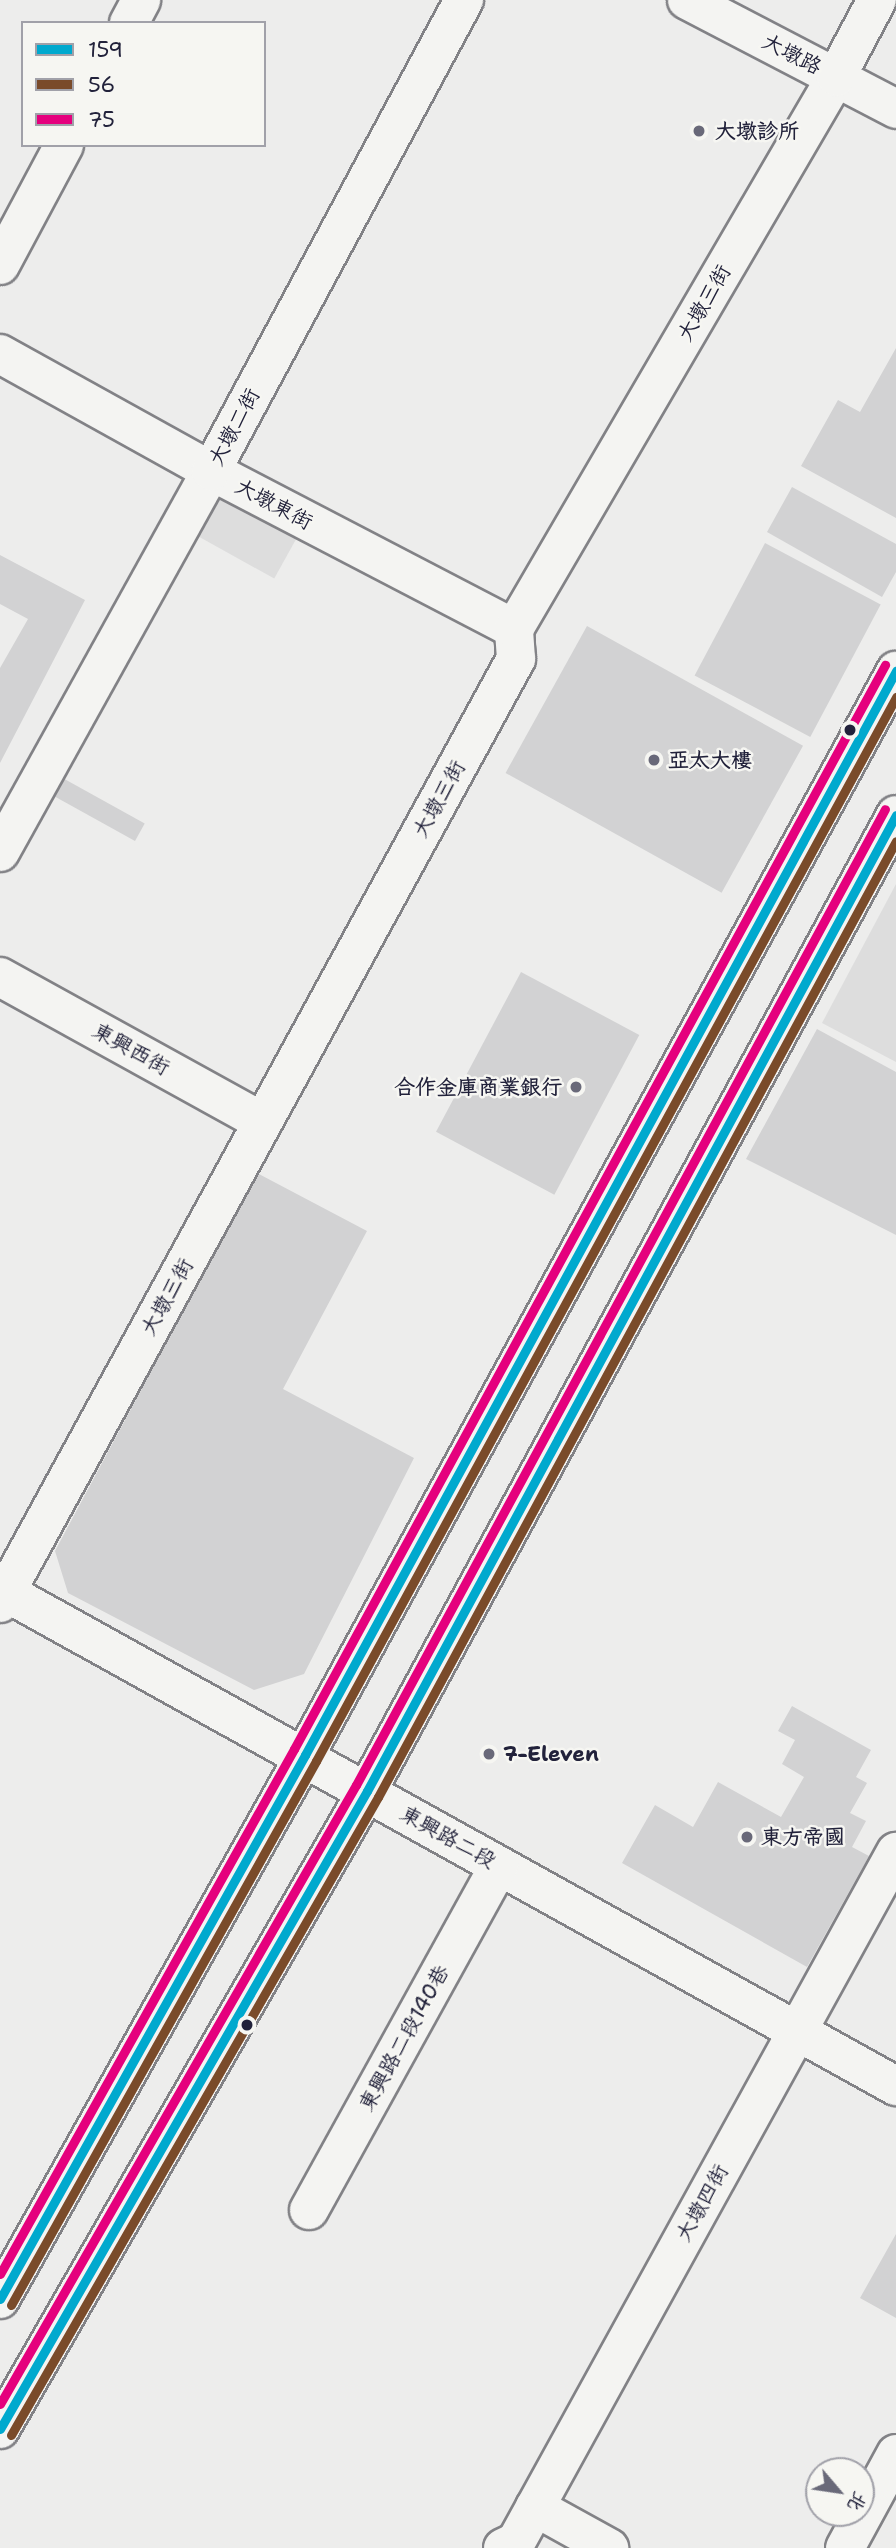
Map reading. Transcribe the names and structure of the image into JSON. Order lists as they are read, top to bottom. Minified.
{"streets":{"street":["大墩路","大墩三街","大墩二街","大墩東街","東興西街","東興路二段","東興路二段140巷","大墩四街"]},"crossings":[["大墩路","大墩三街"],["大墩三街","大墩東街"],["大墩三街","東興西街"],["大墩三街","東興路二段"],["大墩二街","大墩東街"],["東興路二段","東興路二段140巷"],["東興路二段","大墩四街"]],"places":["大墩診所","亞太大樓","合作金庫商業銀行","7-Eleven","東方帝國"],"lines":["transit line 75","transit line 159","transit line 56"],"legend":["159","56","75"],"north":"bottom right"}
